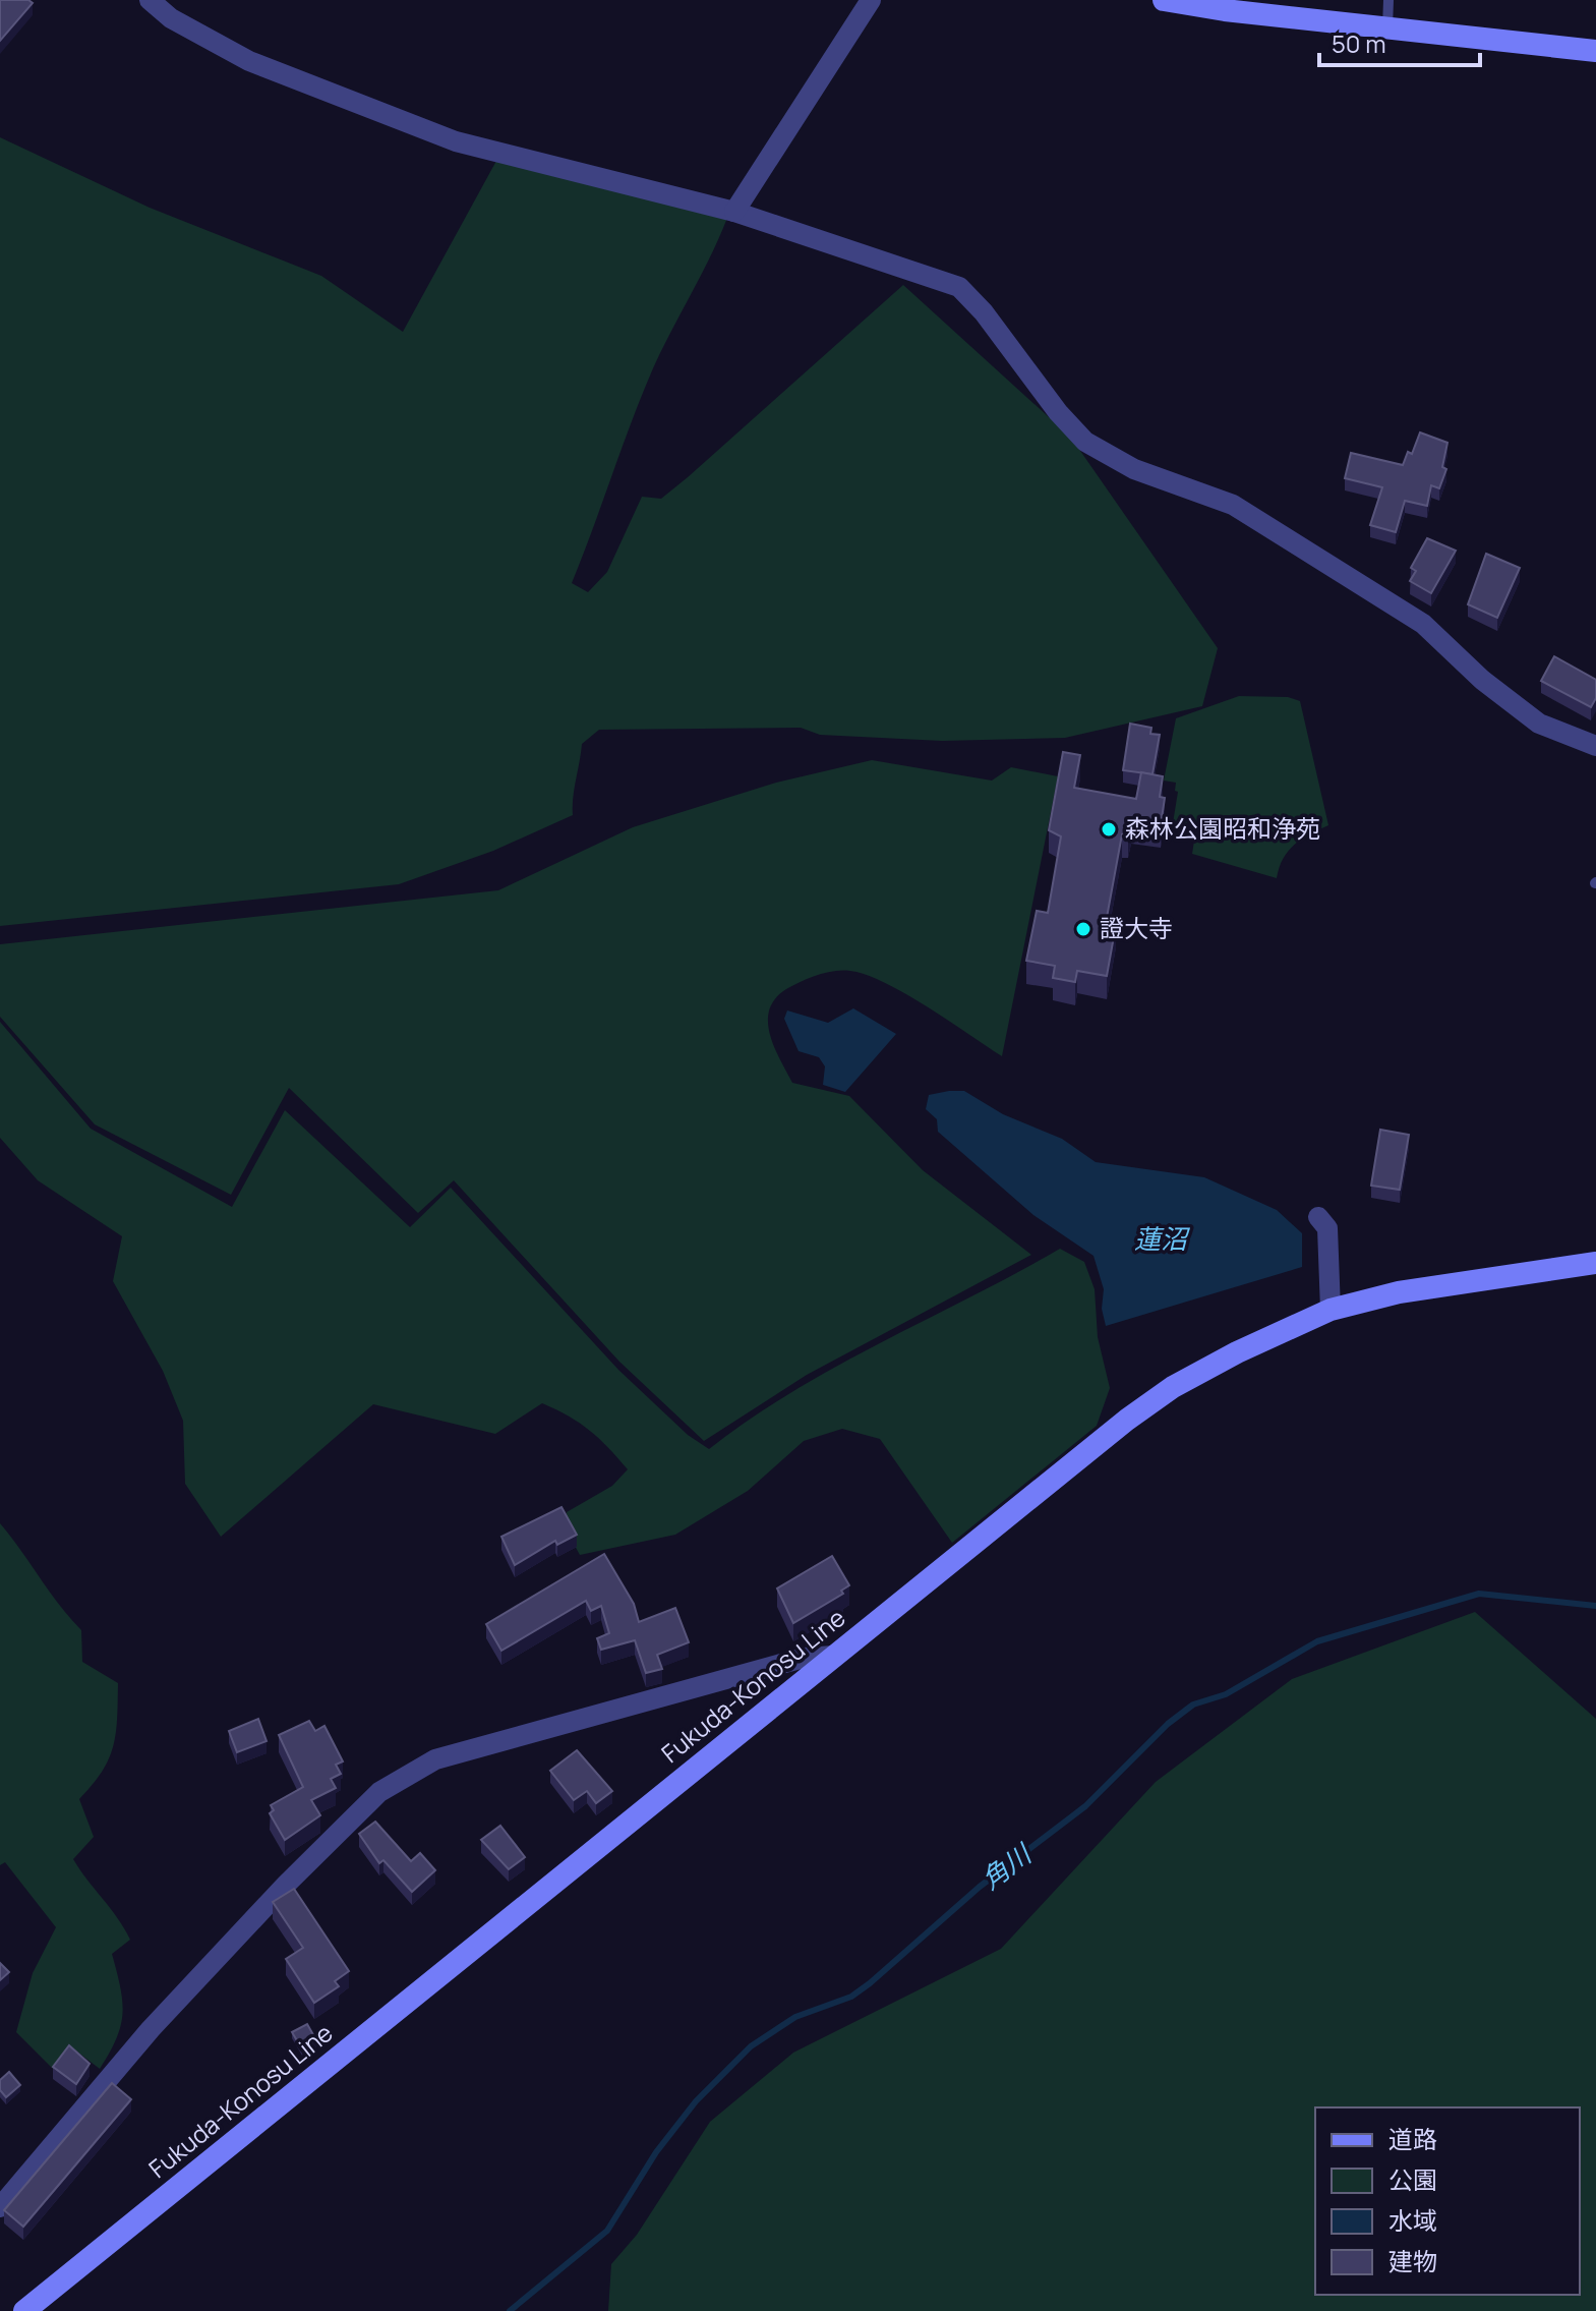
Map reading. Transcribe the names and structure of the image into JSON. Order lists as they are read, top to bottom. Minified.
{"streets":{"main road":["Fukuda-Konosu Line"]},"water":["蓮沼","角川"],"places":["森林公園昭和浄苑","證大寺"],"legend":["道路","公園","水域","建物"],"scale_bar":"50 m"}
